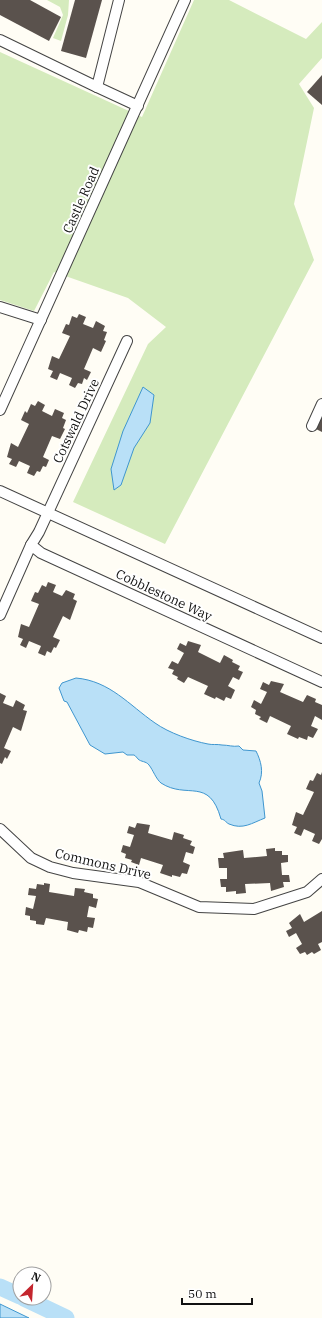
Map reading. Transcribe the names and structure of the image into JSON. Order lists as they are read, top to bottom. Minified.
{"streets":{"street":["Castle Road","Cotswald Drive","Cobblestone Way","Commons Drive"]},"crossings":[["Cotswald Drive","Cobblestone Way"]],"scale_bar":"50 m","north":"top right"}
